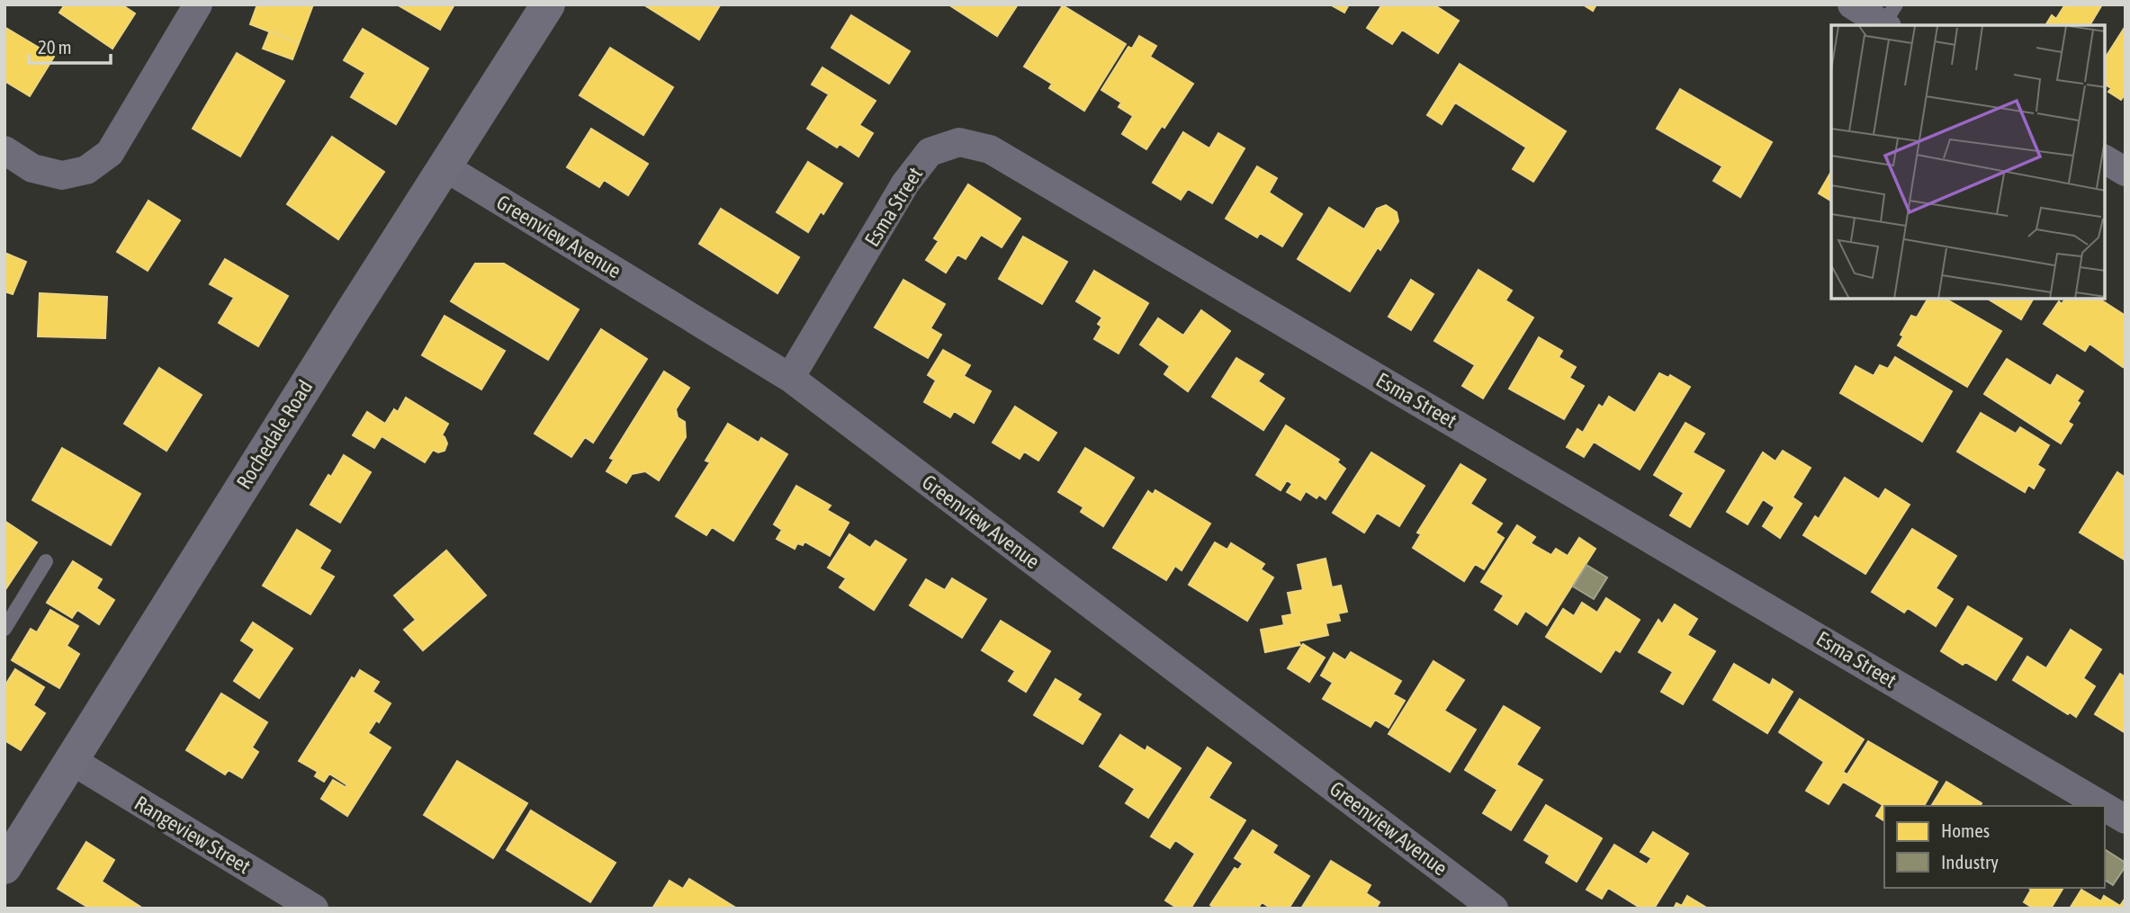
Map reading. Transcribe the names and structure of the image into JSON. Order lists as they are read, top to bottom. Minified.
{"streets":{"main road":["Rochedale Road"],"street":["Esma Street","Greenview Avenue","Rangeview Street"]},"crossings":[["Esma Street","Greenview Avenue"],["Greenview Avenue","Rochedale Road"],["Rochedale Road","Rangeview Street"]],"legend":["Homes","Industry"],"scale_bar":"20 m"}
